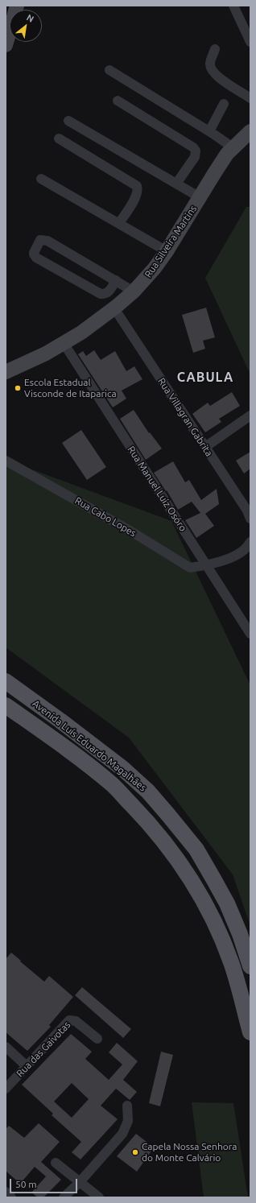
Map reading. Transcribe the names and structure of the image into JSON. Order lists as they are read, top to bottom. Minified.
{"streets":{"main road":["Rua Silveira Martins","Avenida Luís Eduardo Magalhães"],"street":["Rua Villagran Gabrita","Rua Manuel Luiz Osóro","Rua Cabo Lopes","Rua das Gaivotas"]},"crossings":[["Rua Silveira Martins","Rua Manuel Luiz Osóro"],["Rua Manuel Luiz Osóro","Rua Cabo Lopes"]],"districts":["CABULA"],"places":["Escola Estadual Visconde de Itaparica","Capela Nossa Senhora do Monte Calvário"],"scale_bar":"50 m","north":"top right"}
